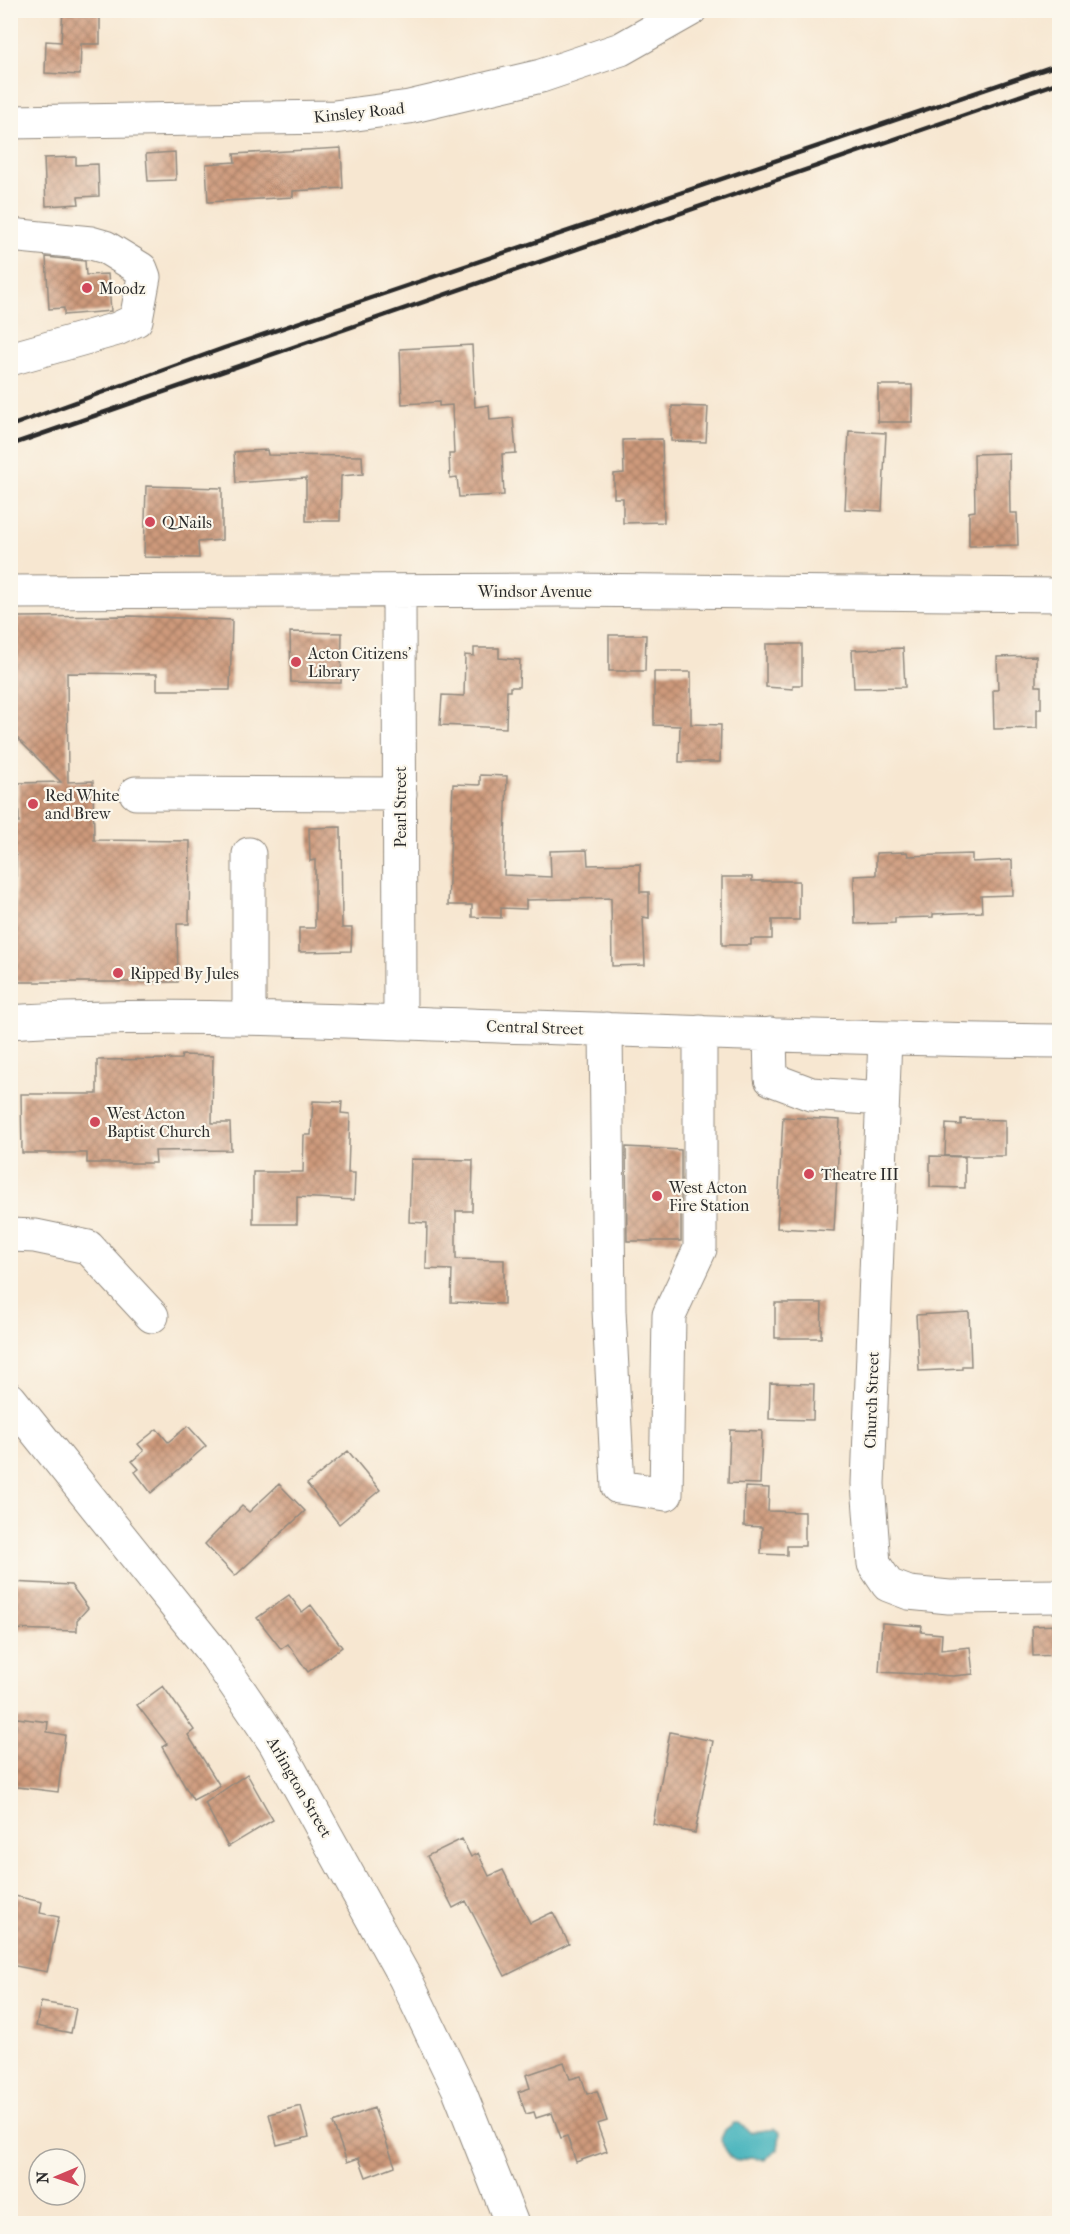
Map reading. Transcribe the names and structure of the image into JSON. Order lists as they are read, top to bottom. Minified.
{"streets":{"street":["Kinsley Road","Windsor Avenue","Pearl Street","Central Street","Church Street","Arlington Street"]},"crossings":[["Windsor Avenue","Pearl Street"],["Pearl Street","Central Street"],["Central Street","Church Street"]],"places":["Moodz","Q Nails","Acton Citizens' Library","Red White and Brew","Ripped By Jules","West Acton Baptist Church","Theatre III","West Acton Fire Station"],"north":"left"}
